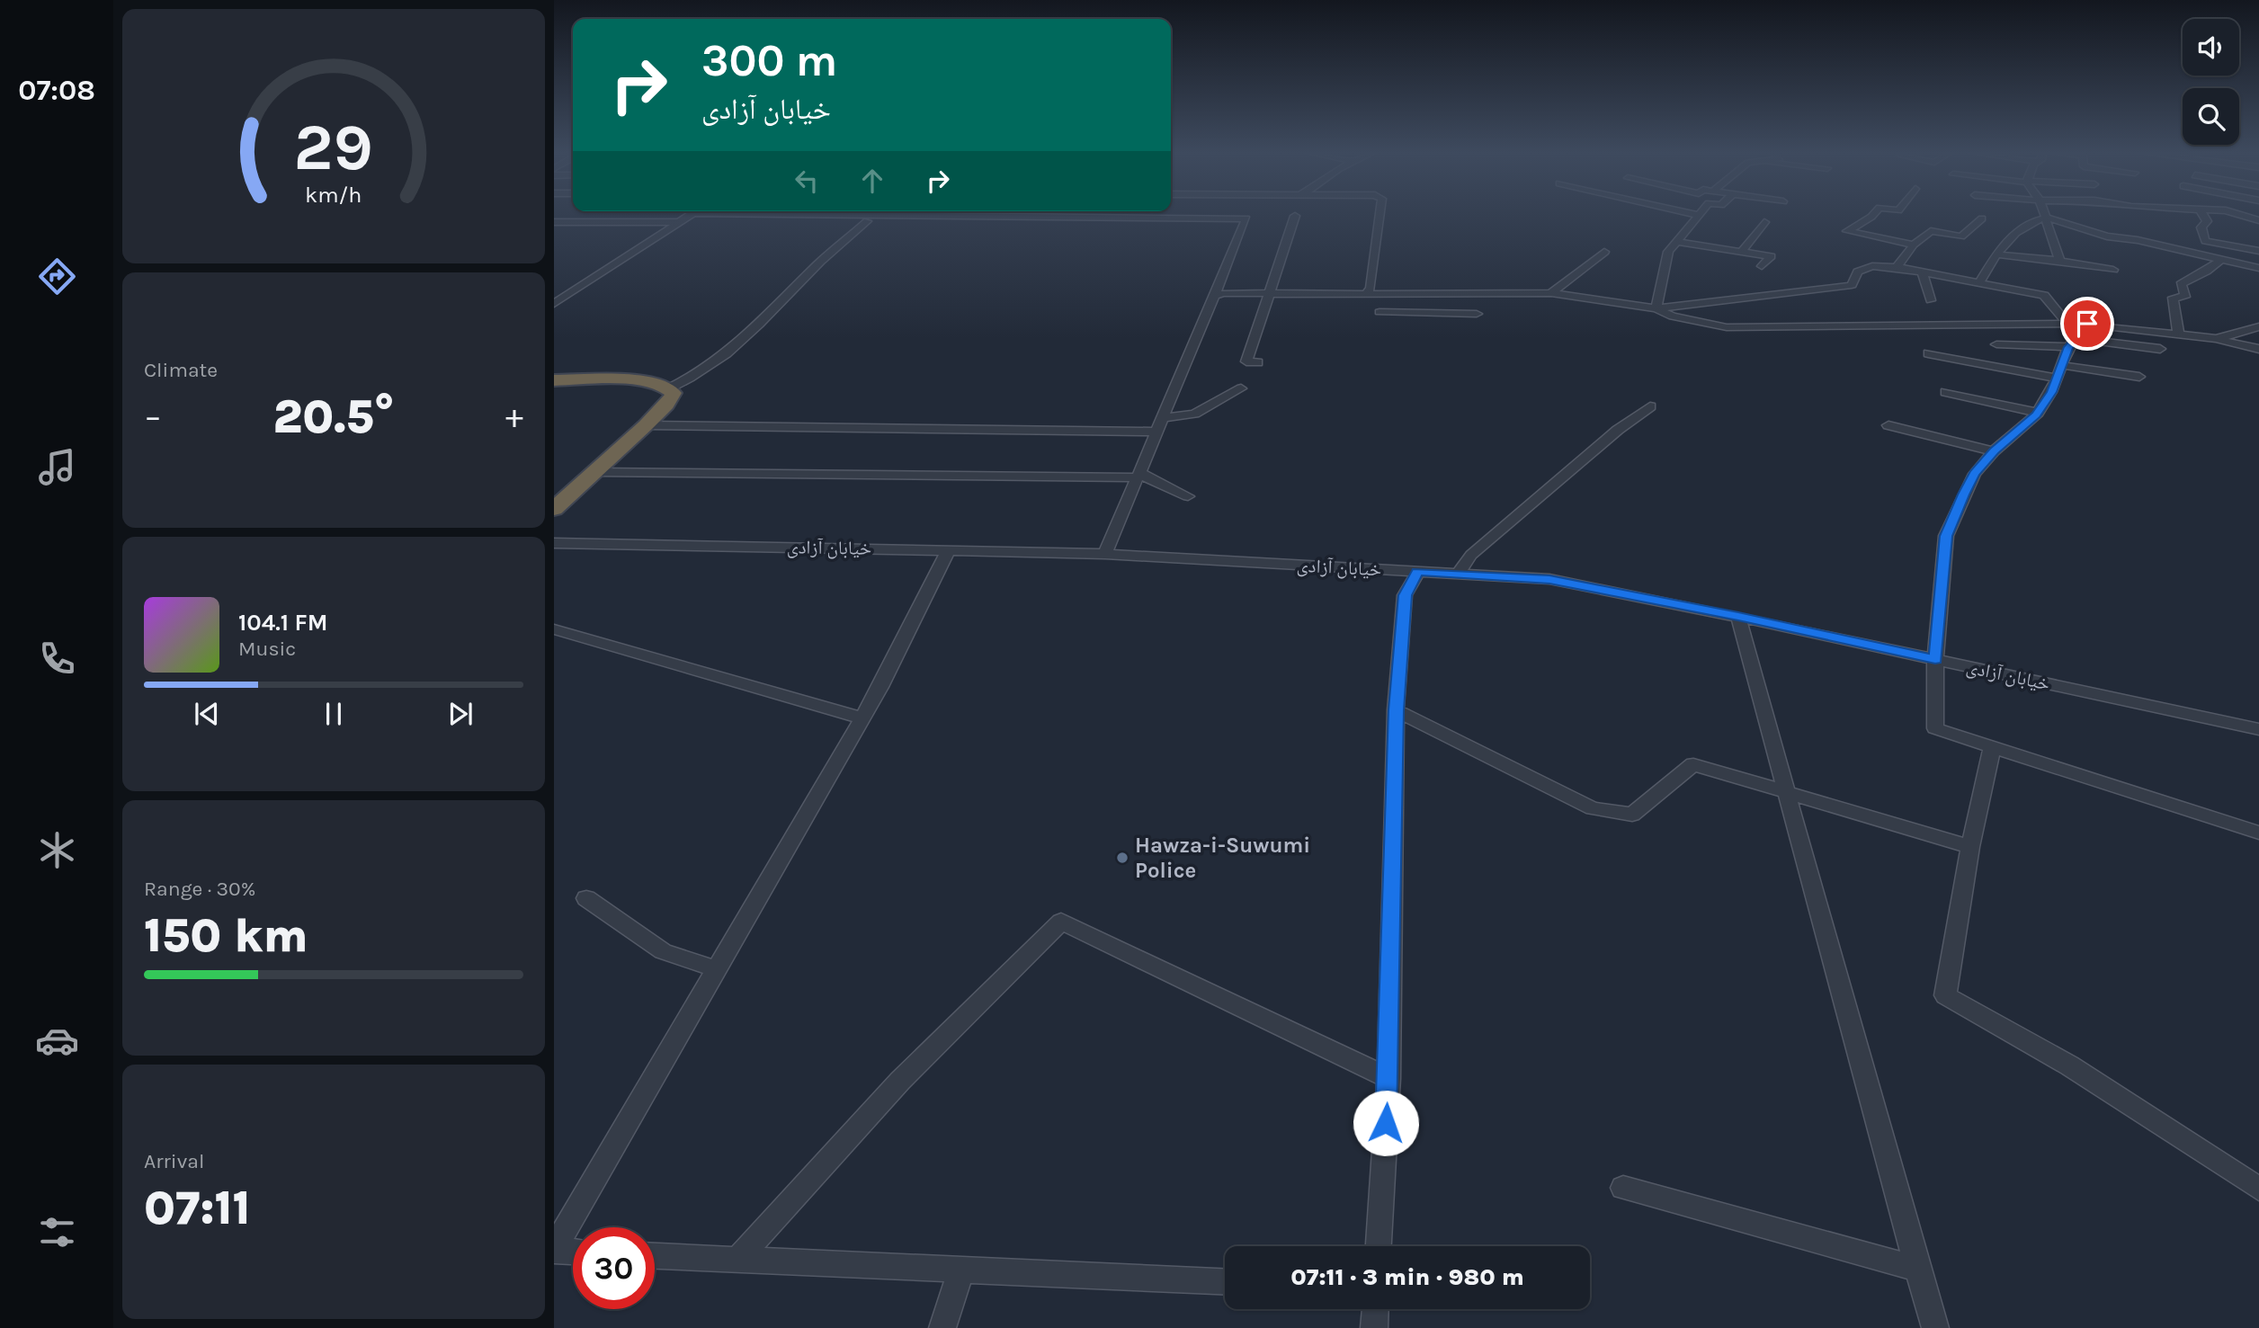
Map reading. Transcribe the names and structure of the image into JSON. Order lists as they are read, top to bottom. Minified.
{"streets":{"street":["خیابان آزادی"]},"places":["Hawza-i-Suwumi Police"],"page":{"tabs":"07:08","turn":["300 m","خیابان آزادی"],"tile":["Climate",["Range · 30%","150 km"],["Arrival","07:11"]],"heat":["−","20.5°","+"],"song":["104.1 FM","Music"],"limit":"30","trip":"07:11 · 3 min · 980 m","gauge":["29","km/h"]}}
